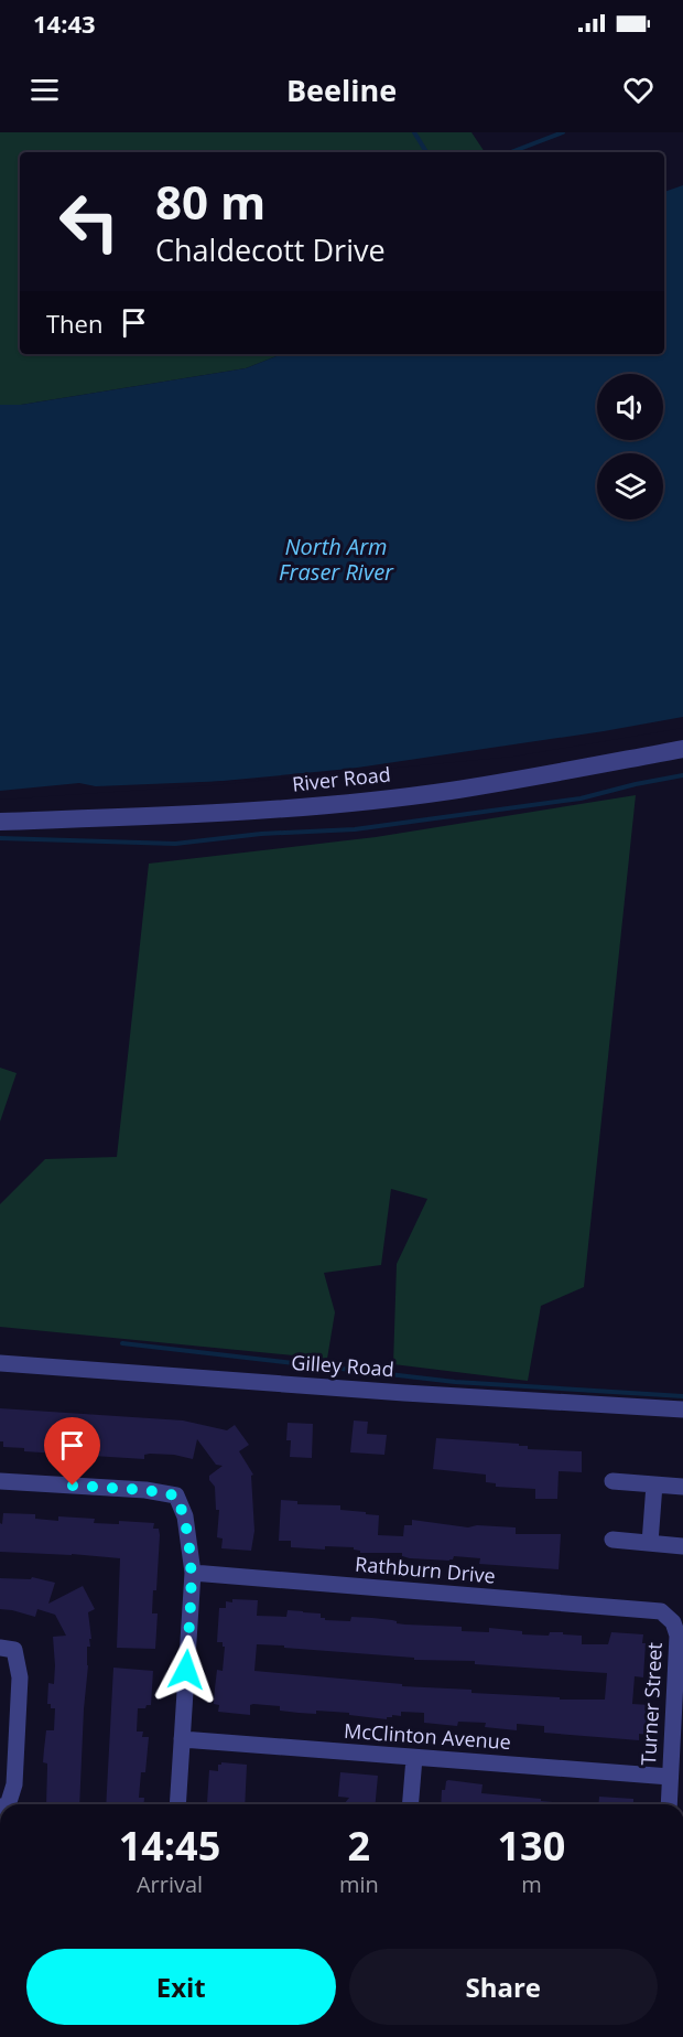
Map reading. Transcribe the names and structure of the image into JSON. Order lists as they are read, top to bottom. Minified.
{"streets":{"street":["River Road","Gilley Road","Rathburn Drive","Turner Street","McClinton Avenue"]},"crossings":[["Rathburn Drive","Turner Street"],["Turner Street","McClinton Avenue"]],"water":["North Arm Fraser River"],"page":{"status":"14:43","header":"Beeline","turn":["80 m","Chaldecott Drive"],"then":"Then","eta":["14:45","Arrival","2","min","130","m"],"buttons":["Exit","Share"]}}
